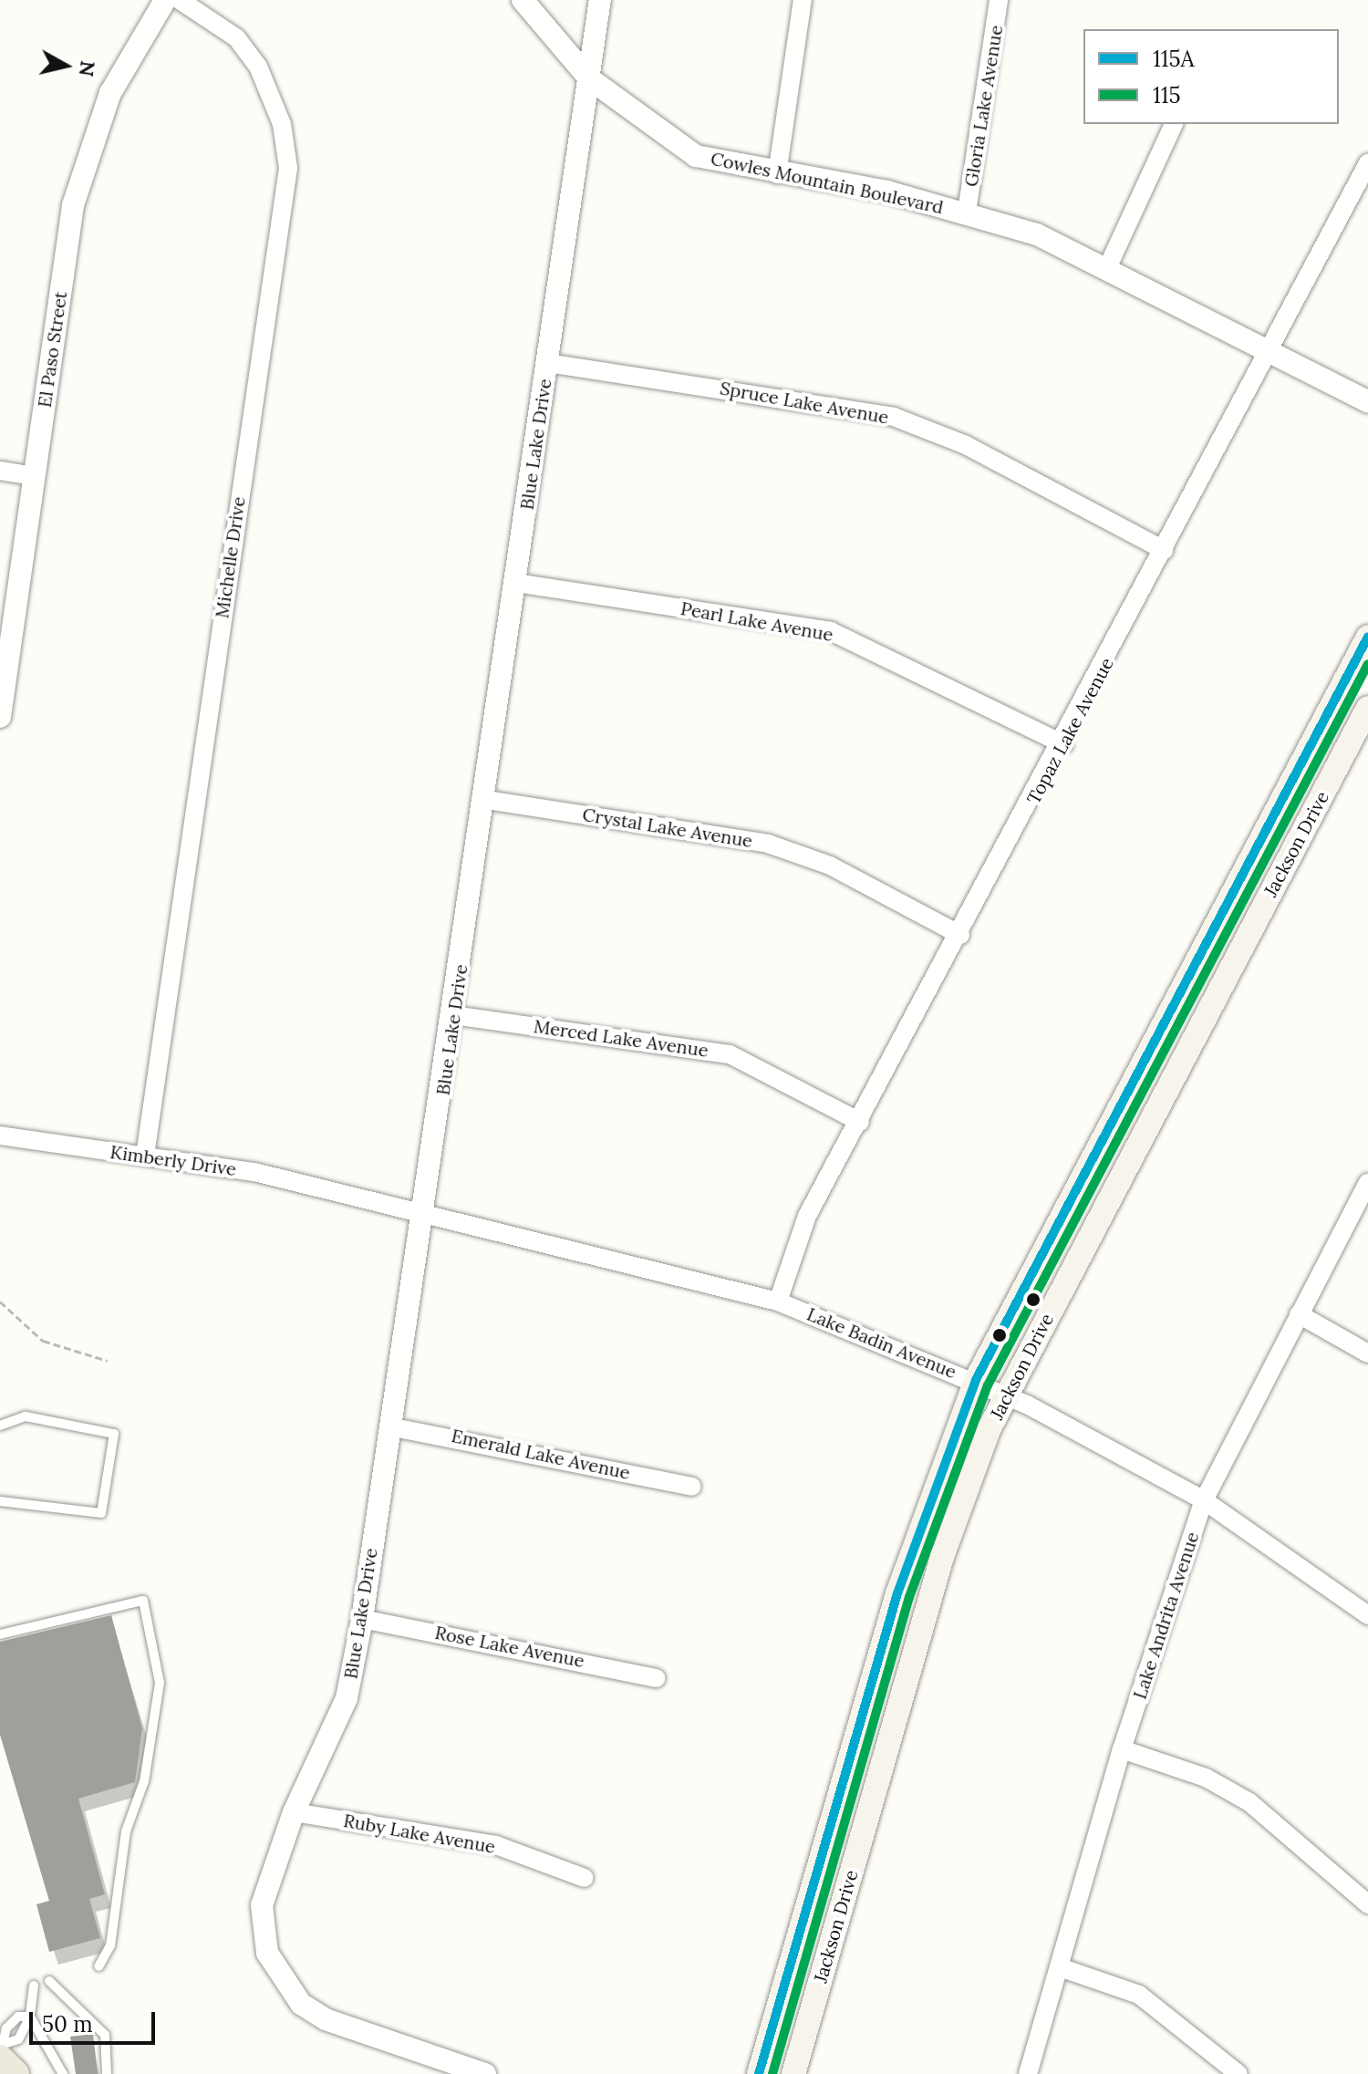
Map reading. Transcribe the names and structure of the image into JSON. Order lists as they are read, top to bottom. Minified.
{"streets":{"main road":["Jackson Drive"],"street":["Gloria Lake Avenue","Cowles Mountain Boulevard","El Paso Street","Spruce Lake Avenue","Blue Lake Drive","Michelle Drive","Pearl Lake Avenue","Topaz Lake Avenue","Crystal Lake Avenue","Merced Lake Avenue","Kimberly Drive","Lake Badin Avenue","Emerald Lake Avenue","Lake Andrita Avenue","Rose Lake Avenue","Ruby Lake Avenue"]},"crossings":[["Gloria Lake Avenue","Cowles Mountain Boulevard"],["Cowles Mountain Boulevard","Blue Lake Drive"],["Cowles Mountain Boulevard","Topaz Lake Avenue"],["Spruce Lake Avenue","Blue Lake Drive"],["Spruce Lake Avenue","Topaz Lake Avenue"],["Blue Lake Drive","Pearl Lake Avenue"],["Blue Lake Drive","Crystal Lake Avenue"],["Blue Lake Drive","Merced Lake Avenue"],["Blue Lake Drive","Lake Badin Avenue"],["Blue Lake Drive","Emerald Lake Avenue"],["Blue Lake Drive","Rose Lake Avenue"],["Blue Lake Drive","Ruby Lake Avenue"],["Michelle Drive","Kimberly Drive"],["Pearl Lake Avenue","Topaz Lake Avenue"],["Topaz Lake Avenue","Crystal Lake Avenue"],["Topaz Lake Avenue","Merced Lake Avenue"],["Topaz Lake Avenue","Lake Badin Avenue"],["Jackson Drive","Lake Badin Avenue"],["Kimberly Drive","Lake Badin Avenue"],["Lake Badin Avenue","Lake Andrita Avenue"]],"lines":["transit line 115A","transit line 115"],"legend":["115A","115"],"scale_bar":"50 m","north":"right"}
